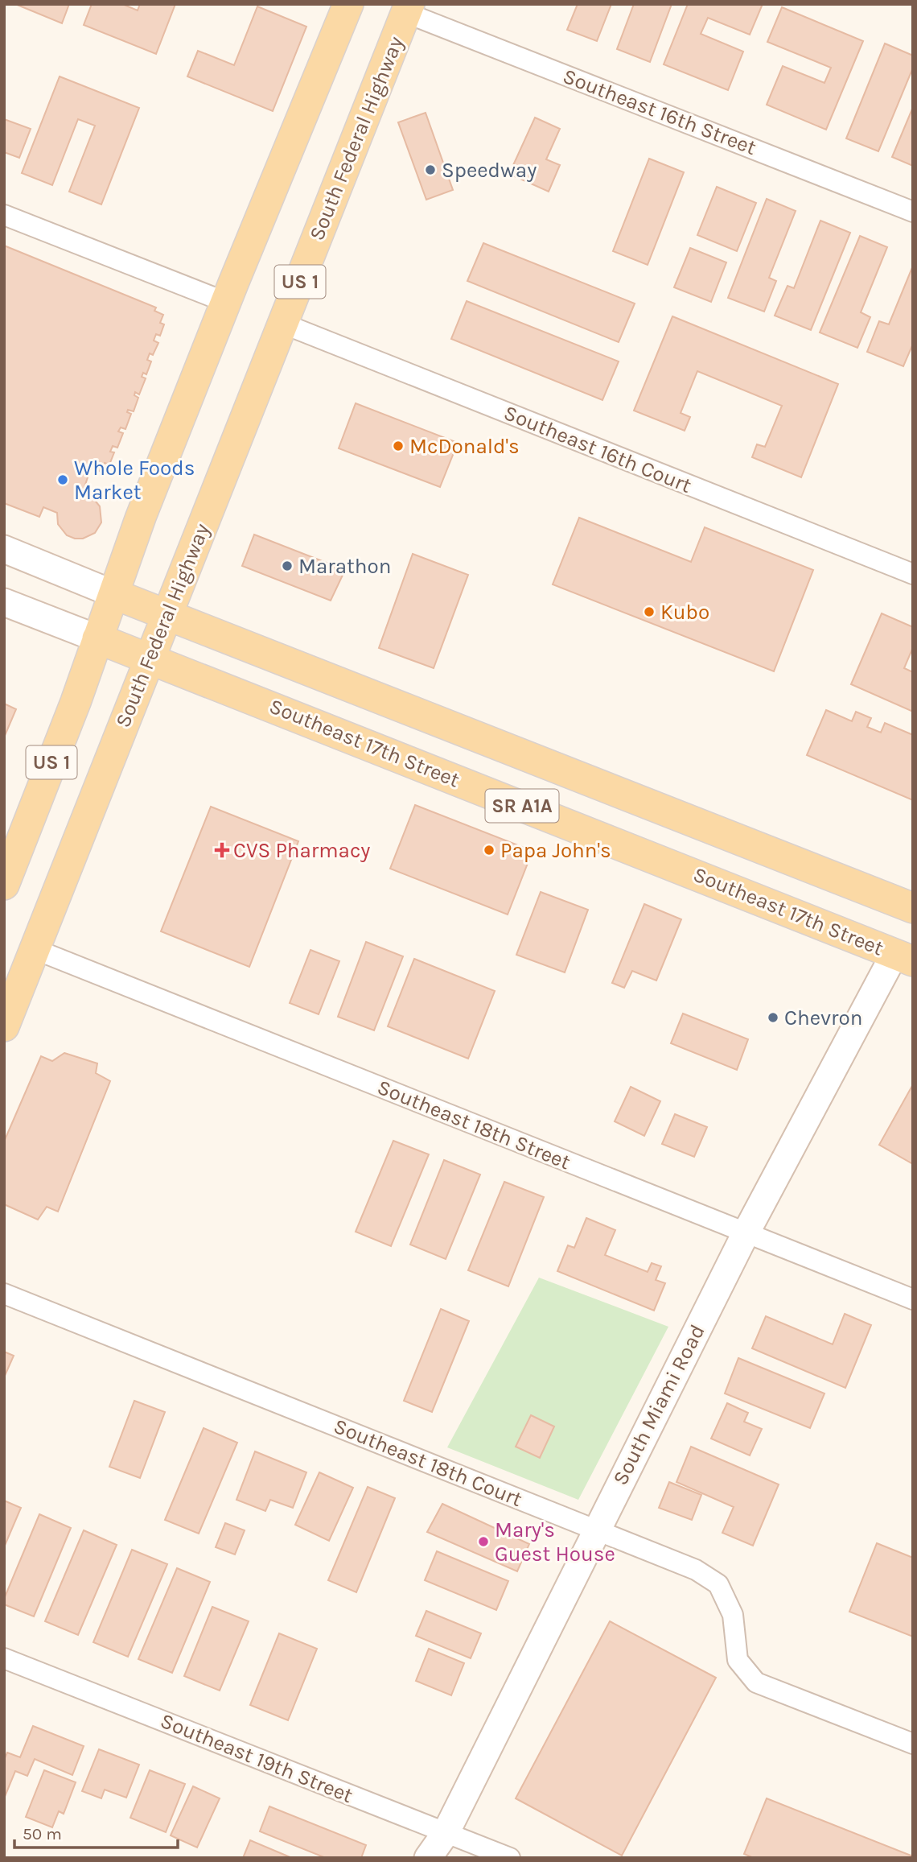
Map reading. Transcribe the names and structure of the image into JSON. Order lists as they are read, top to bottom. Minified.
{"streets":{"main road":["South Federal Highway","US 1","Southeast 17th Street","SR A1A"],"street":["Southeast 16th Street","Southeast 16th Court","Southeast 18th Street","South Miami Road","Southeast 18th Court","Southeast 19th Street"]},"crossings":[["Southeast 16th Street","South Federal Highway"],["South Federal Highway","Southeast 16th Court"],["South Federal Highway","Southeast 17th Street"],["South Federal Highway","SR A1A"],["South Federal Highway","Southeast 18th Street"],["US 1","Southeast 17th Street"],["US 1","SR A1A"],["Southeast 17th Street","South Miami Road"],["Southeast 18th Street","South Miami Road"],["South Miami Road","Southeast 18th Court"],["South Miami Road","Southeast 19th Street"]],"places":{"other":["Speedway","McDonald's","Whole Foods Market","Marathon","Kubo","Papa John's","Chevron","Mary's Guest House"],"health":["CVS Pharmacy"]},"scale_bar":"50 m"}
